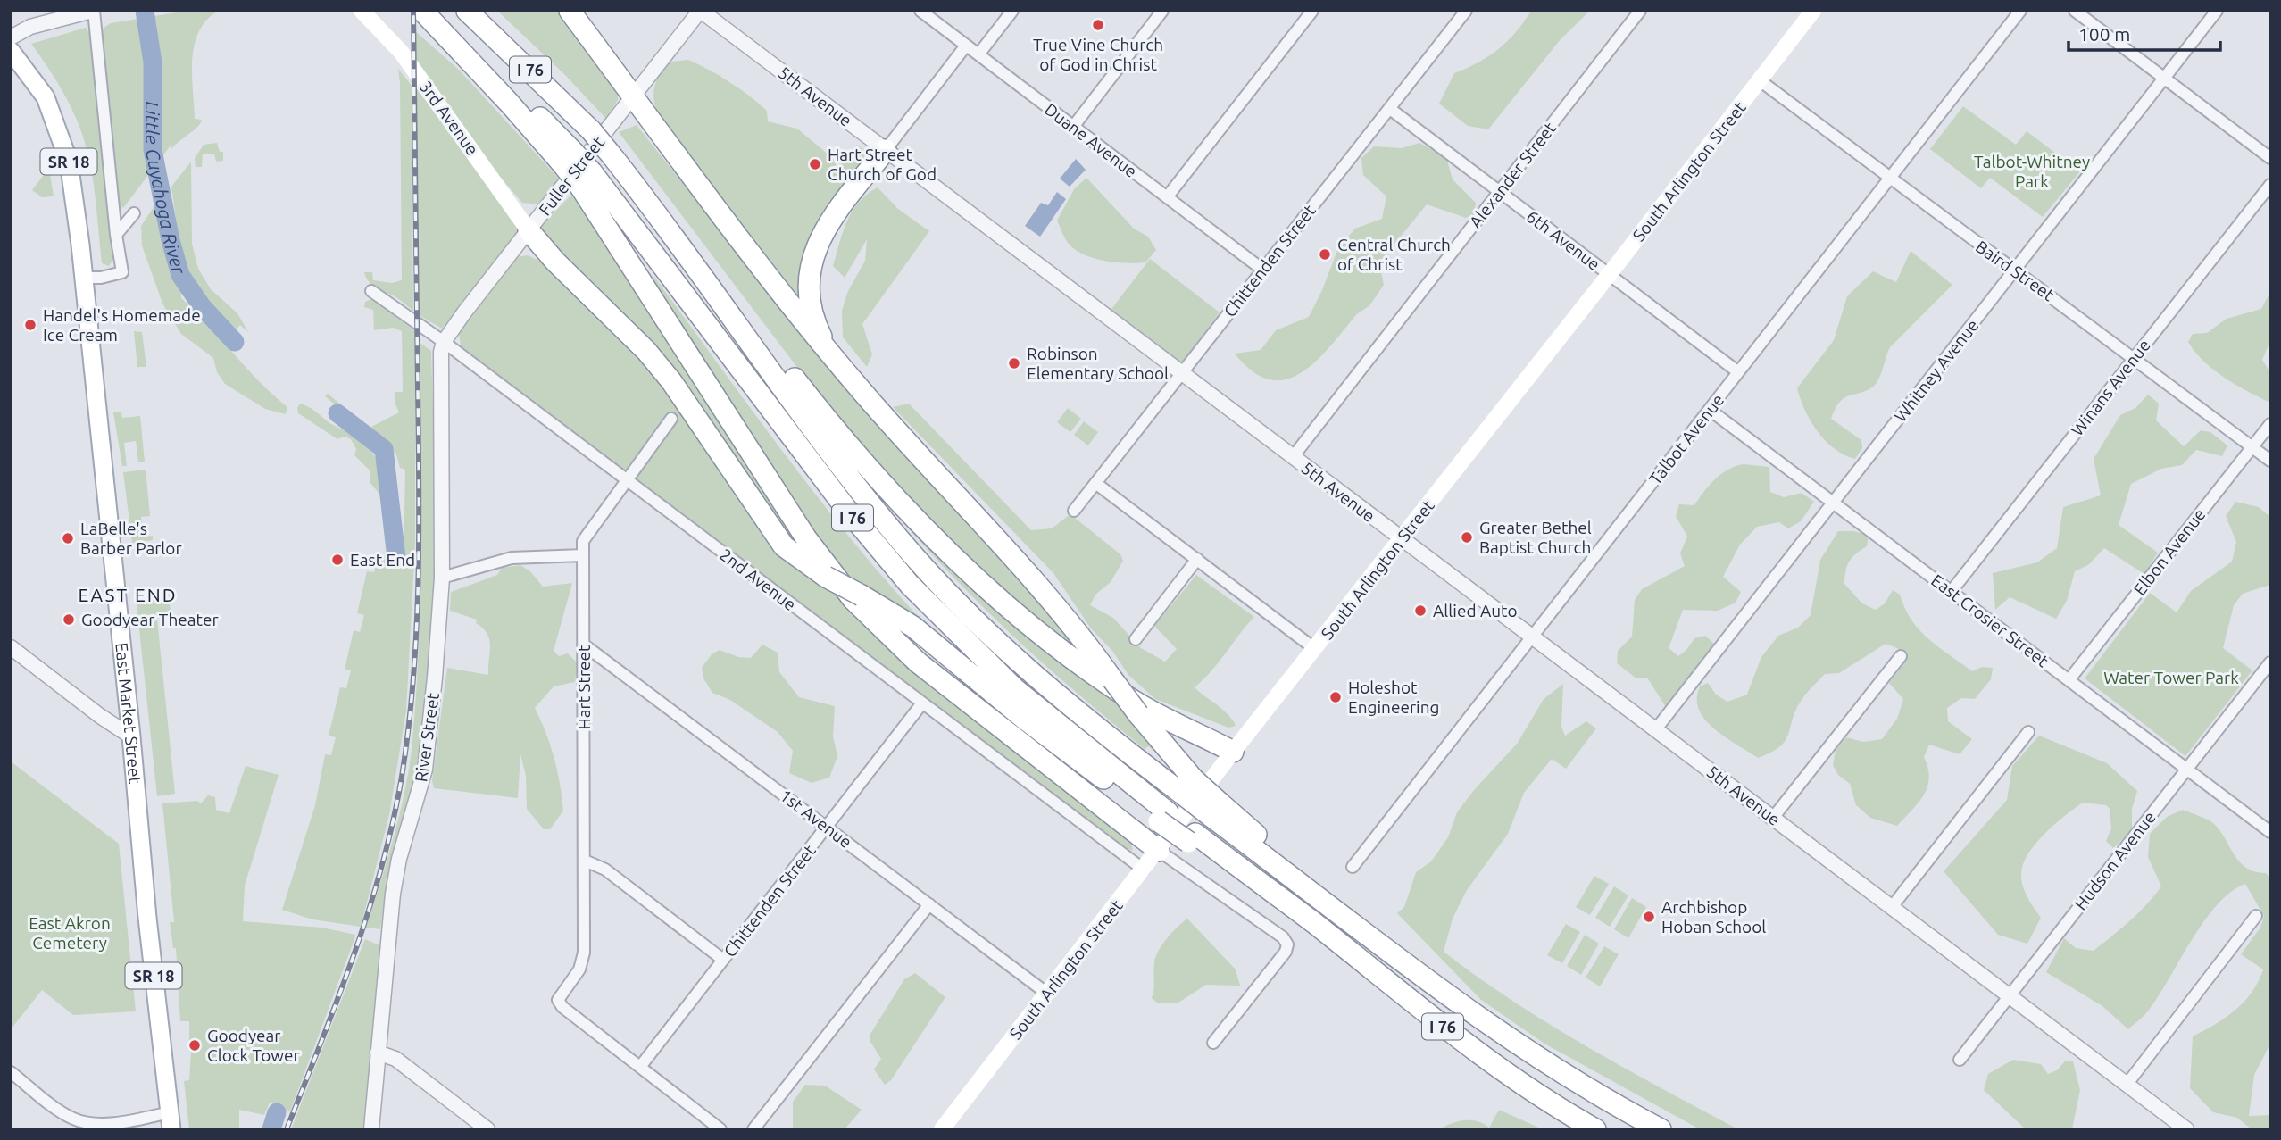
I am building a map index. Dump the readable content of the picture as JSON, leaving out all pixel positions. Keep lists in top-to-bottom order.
{
  "streets": {
    "highway": ["I 76"],
    "main road": [
      "3rd Avenue",
      "SR 18",
      "South Arlington Street",
      "East Market Street"
    ],
    "street": [
      "5th Avenue",
      "Duane Avenue",
      "Alexander Street",
      "Fuller Street",
      "6th Avenue",
      "Chittenden Street",
      "Baird Street",
      "Whitney Avenue",
      "Winans Avenue",
      "Talbot Avenue",
      "Elbon Avenue",
      "2nd Avenue",
      "East Crosier Street",
      "Hart Street",
      "River Street",
      "1st Avenue",
      "Hudson Avenue"
    ]
  },
  "crossings": [
    ["5th Avenue", "South Arlington Street"],
    ["5th Avenue", "Alexander Street"],
    ["5th Avenue", "Fuller Street"],
    ["5th Avenue", "Chittenden Street"],
    ["5th Avenue", "Whitney Avenue"],
    ["5th Avenue", "Talbot Avenue"],
    ["5th Avenue", "Hudson Avenue"],
    ["3rd Avenue", "Fuller Street"],
    ["Duane Avenue", "Chittenden Street"],
    ["South Arlington Street", "6th Avenue"],
    ["South Arlington Street", "Baird Street"],
    ["South Arlington Street", "2nd Avenue"],
    ["South Arlington Street", "1st Avenue"],
    ["Alexander Street", "6th Avenue"],
    ["Fuller Street", "2nd Avenue"],
    ["Fuller Street", "River Street"],
    ["6th Avenue", "Chittenden Street"],
    ["6th Avenue", "Talbot Avenue"],
    ["Chittenden Street", "2nd Avenue"],
    ["Chittenden Street", "Hart Street"],
    ["Chittenden Street", "1st Avenue"],
    ["Baird Street", "Whitney Avenue"],
    ["Baird Street", "Winans Avenue"],
    ["Baird Street", "Talbot Avenue"],
    ["Baird Street", "Elbon Avenue"],
    ["Whitney Avenue", "East Crosier Street"],
    ["Winans Avenue", "East Crosier Street"],
    ["Talbot Avenue", "East Crosier Street"],
    ["Elbon Avenue", "East Crosier Street"],
    ["2nd Avenue", "Hart Street"],
    ["2nd Avenue", "River Street"],
    ["East Crosier Street", "Hudson Avenue"],
    ["Hart Street", "1st Avenue"]
  ],
  "districts": ["EAST END"],
  "water": ["Little Cuyahoga River"],
  "parks": ["Talbot-Whitney Park", "Water Tower Park", "East Akron Cemetery"],
  "places": [
    "True Vine Church of God in Christ",
    "Hart Street Church of God",
    "Central Church of Christ",
    "Handel's Homemade Ice Cream",
    "Robinson Elementary School",
    "Greater Bethel Baptist Church",
    "LaBelle's Barber Parlor",
    "East End",
    "Allied Auto",
    "Goodyear Theater",
    "Holeshot Engineering",
    "Archbishop Hoban School",
    "Goodyear Clock Tower"
  ],
  "scale_bar": "100 m"
}
